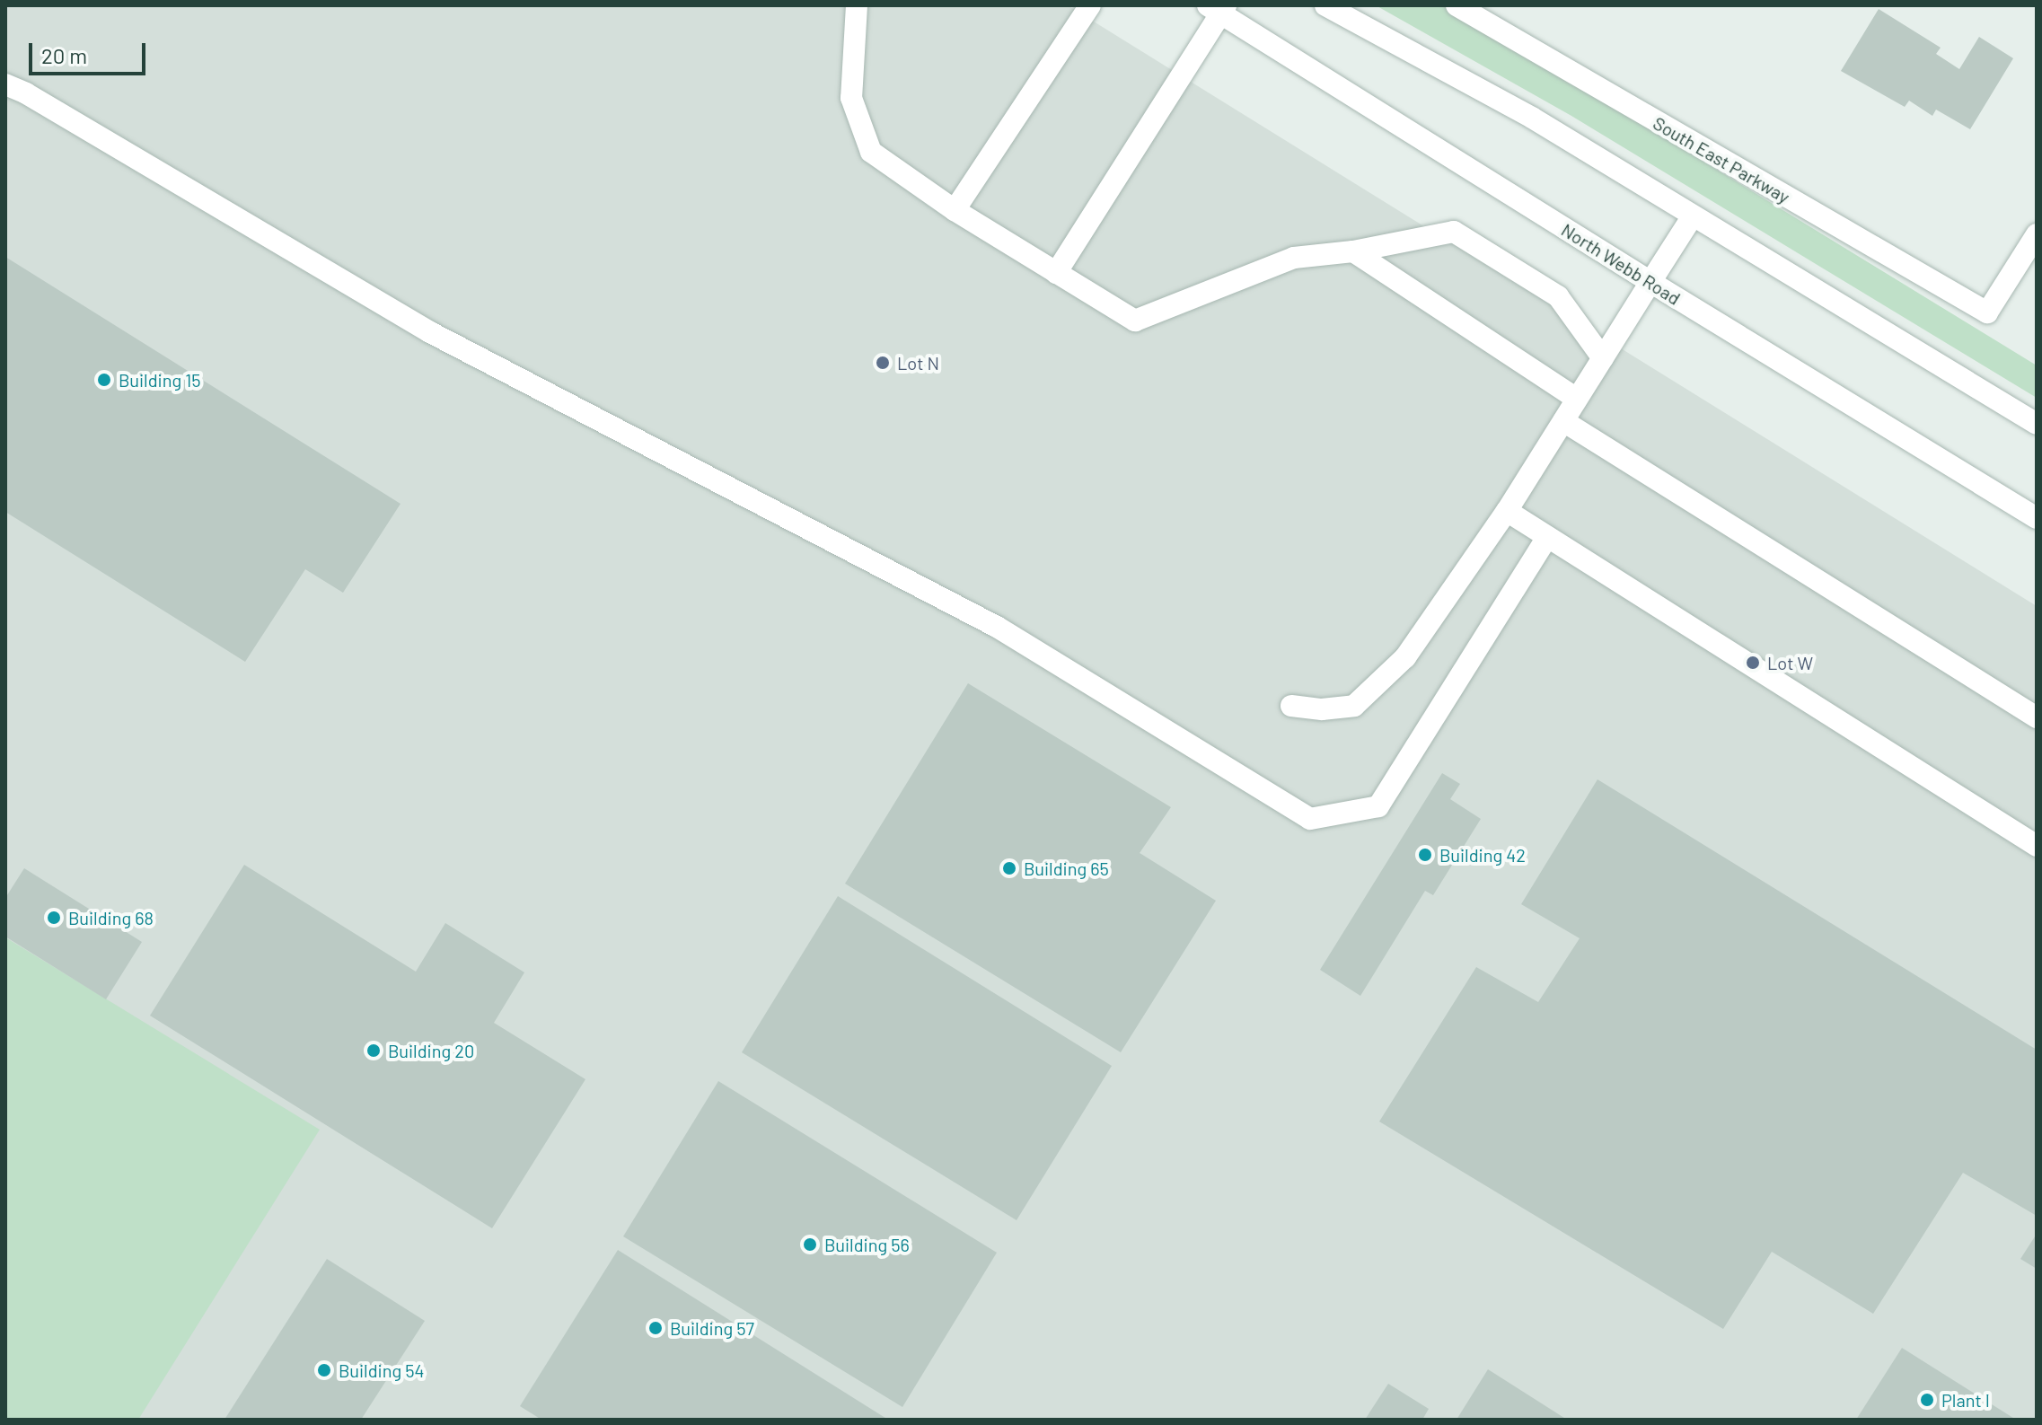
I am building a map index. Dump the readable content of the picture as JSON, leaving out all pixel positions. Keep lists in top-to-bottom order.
{
  "streets": {
    "main road": ["South East Parkway", "North Webb Road"]
  },
  "places": [
    "Lot N",
    "Building 15",
    "Lot W",
    "Building 42",
    "Building 65",
    "Building 68",
    "Building 20",
    "Building 56",
    "Building 57",
    "Building 54",
    "Plant I"
  ],
  "scale_bar": "20 m"
}
